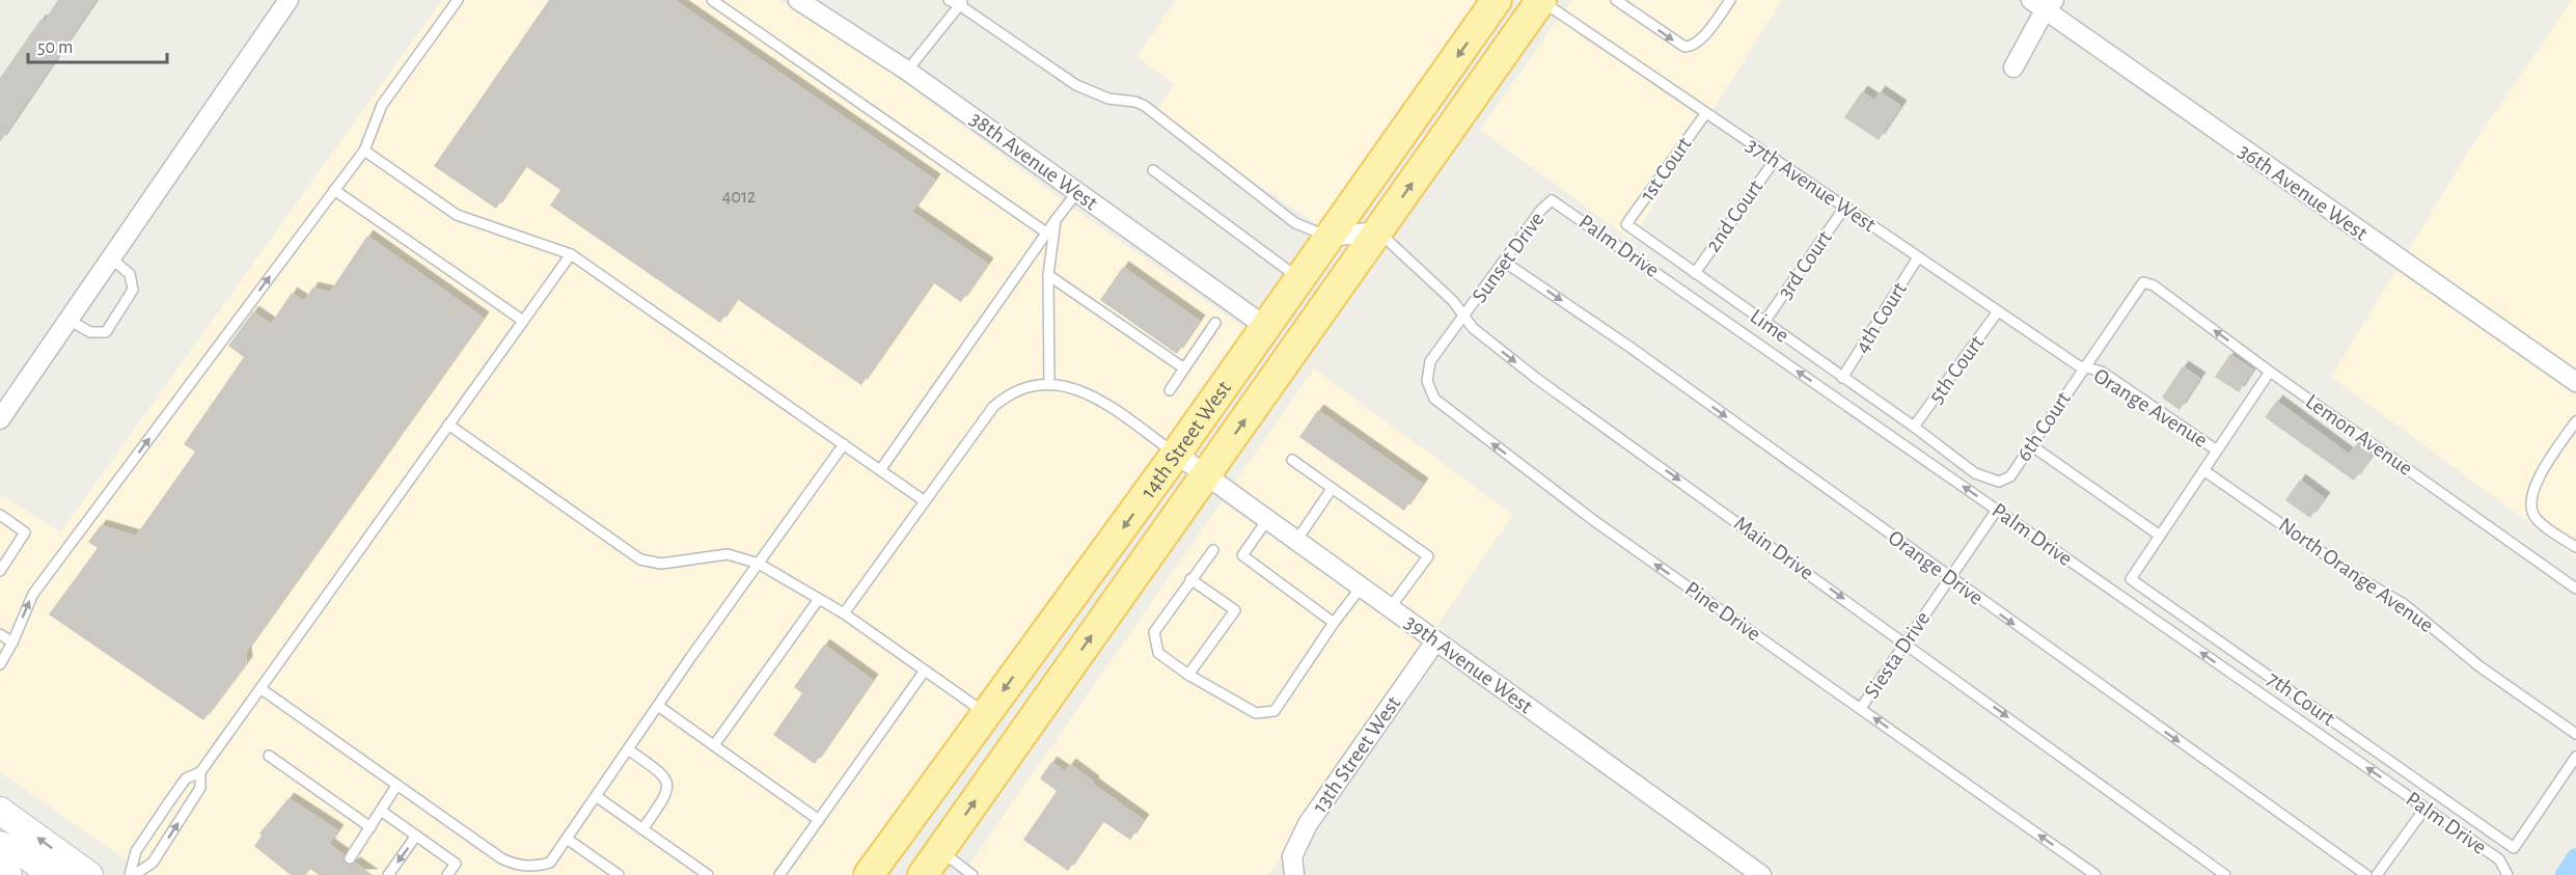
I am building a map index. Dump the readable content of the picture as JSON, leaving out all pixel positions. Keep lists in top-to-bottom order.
{
  "streets": {
    "main road": ["14th Street West"],
    "street": [
      "38th Avenue West",
      "36th Avenue West",
      "39th Avenue West",
      "13th Street West"
    ],
    "lane": [
      "1st Court",
      "37th Avenue West",
      "2nd Court",
      "Palm Drive",
      "Sunset Drive",
      "3rd Court",
      "4th Court",
      "Lime",
      "5th Court",
      "Orange Avenue",
      "6th Court",
      "Lemon Avenue",
      "Main Drive",
      "Orange Drive",
      "North Orange Avenue",
      "Pine Drive",
      "Siesta Drive",
      "7th Court"
    ]
  },
  "crossings": [
    ["38th Avenue West", "14th Street West"],
    ["1st Court", "37th Avenue West"],
    ["1st Court", "Lime"],
    ["37th Avenue West", "2nd Court"],
    ["37th Avenue West", "3rd Court"],
    ["37th Avenue West", "4th Court"],
    ["37th Avenue West", "5th Court"],
    ["37th Avenue West", "Orange Avenue"],
    ["37th Avenue West", "6th Court"],
    ["37th Avenue West", "14th Street West"],
    ["2nd Court", "Lime"],
    ["Palm Drive", "Sunset Drive"],
    ["Palm Drive", "Siesta Drive"],
    ["Sunset Drive", "Main Drive"],
    ["Sunset Drive", "Orange Drive"],
    ["Sunset Drive", "Pine Drive"],
    ["3rd Court", "Lime"],
    ["4th Court", "Lime"],
    ["Lime", "5th Court"],
    ["Lime", "6th Court"],
    ["5th Court", "6th Court"],
    ["Orange Avenue", "6th Court"],
    ["6th Court", "Lemon Avenue"],
    ["14th Street West", "Main Drive"],
    ["14th Street West", "39th Avenue West"],
    ["Main Drive", "Pine Drive"],
    ["Main Drive", "Siesta Drive"],
    ["Orange Drive", "Siesta Drive"],
    ["Pine Drive", "Siesta Drive"],
    ["39th Avenue West", "13th Street West"]
  ],
  "one_way": [
    "Palm Drive",
    "Main Drive",
    "Orange Drive",
    "Pine Drive"
  ],
  "house_numbers": ["4012"],
  "scale_bar": "50 m"
}
